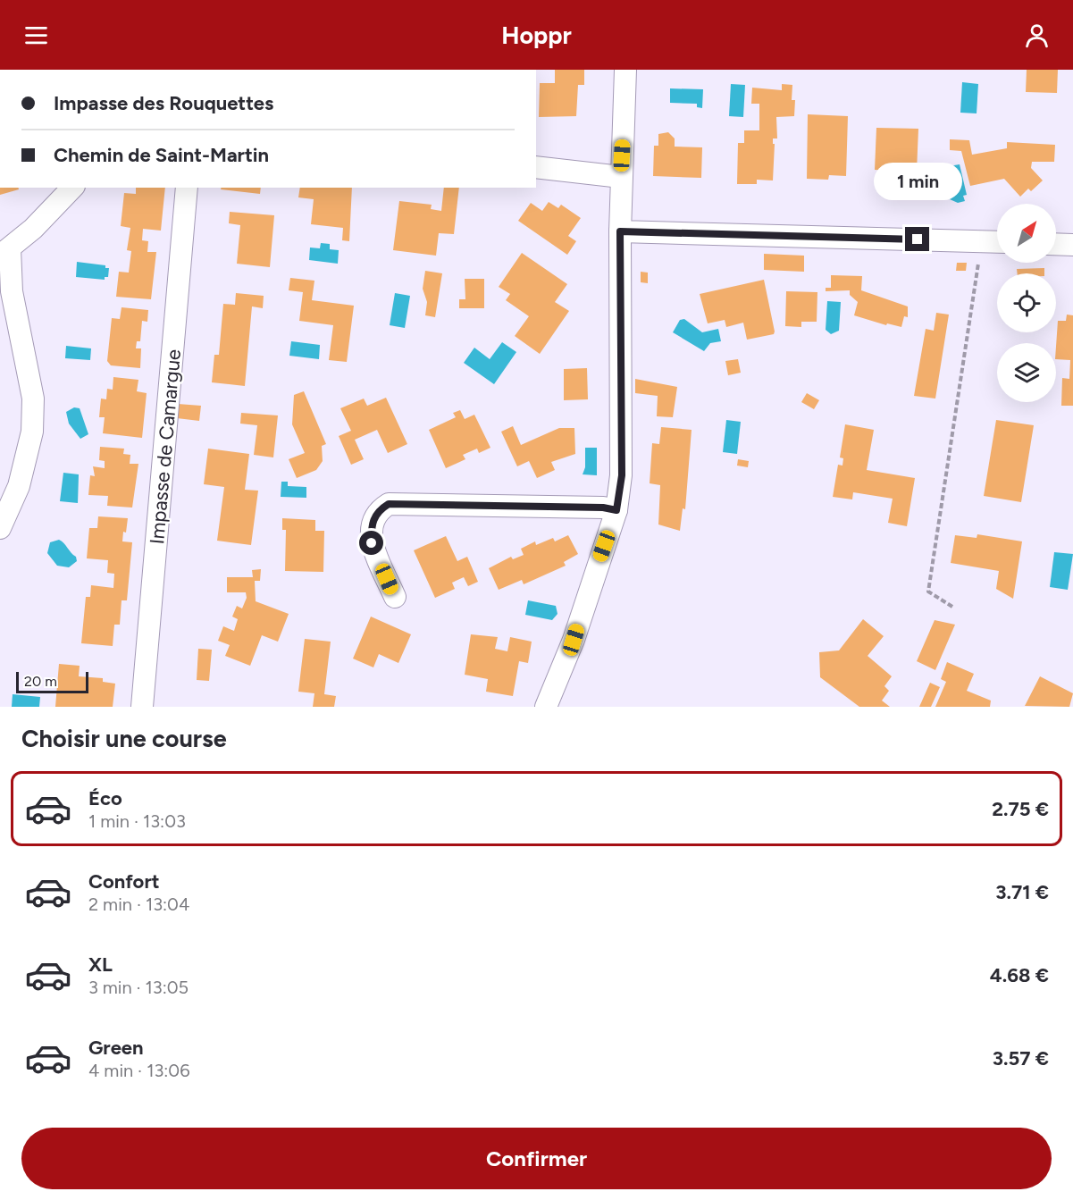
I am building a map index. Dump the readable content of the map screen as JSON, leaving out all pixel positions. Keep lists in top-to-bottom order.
{
  "streets": {
    "street": ["Impasse de Camargue"]
  },
  "scale_bar": "20 m",
  "north": "top right",
  "page": {
    "header": "Hoppr",
    "banner": ["Impasse des Rouquettes", "Chemin de Saint-Martin"],
    "bubble": "1 min",
    "scale": "20 m",
    "heading": "Choisir une course",
    "list": [
      {
        "name": "Éco",
        "note": "1 min · 13:03",
        "value": "2.75 €"
      },
      {
        "name": "Confort",
        "note": "2 min · 13:04",
        "value": "3.71 €"
      },
      {
        "name": "XL",
        "note": "3 min · 13:05",
        "value": "4.68 €"
      },
      {
        "name": "Green",
        "note": "4 min · 13:06",
        "value": "3.57 €"
      }
    ],
    "buttons": "Confirmer"
  }
}
